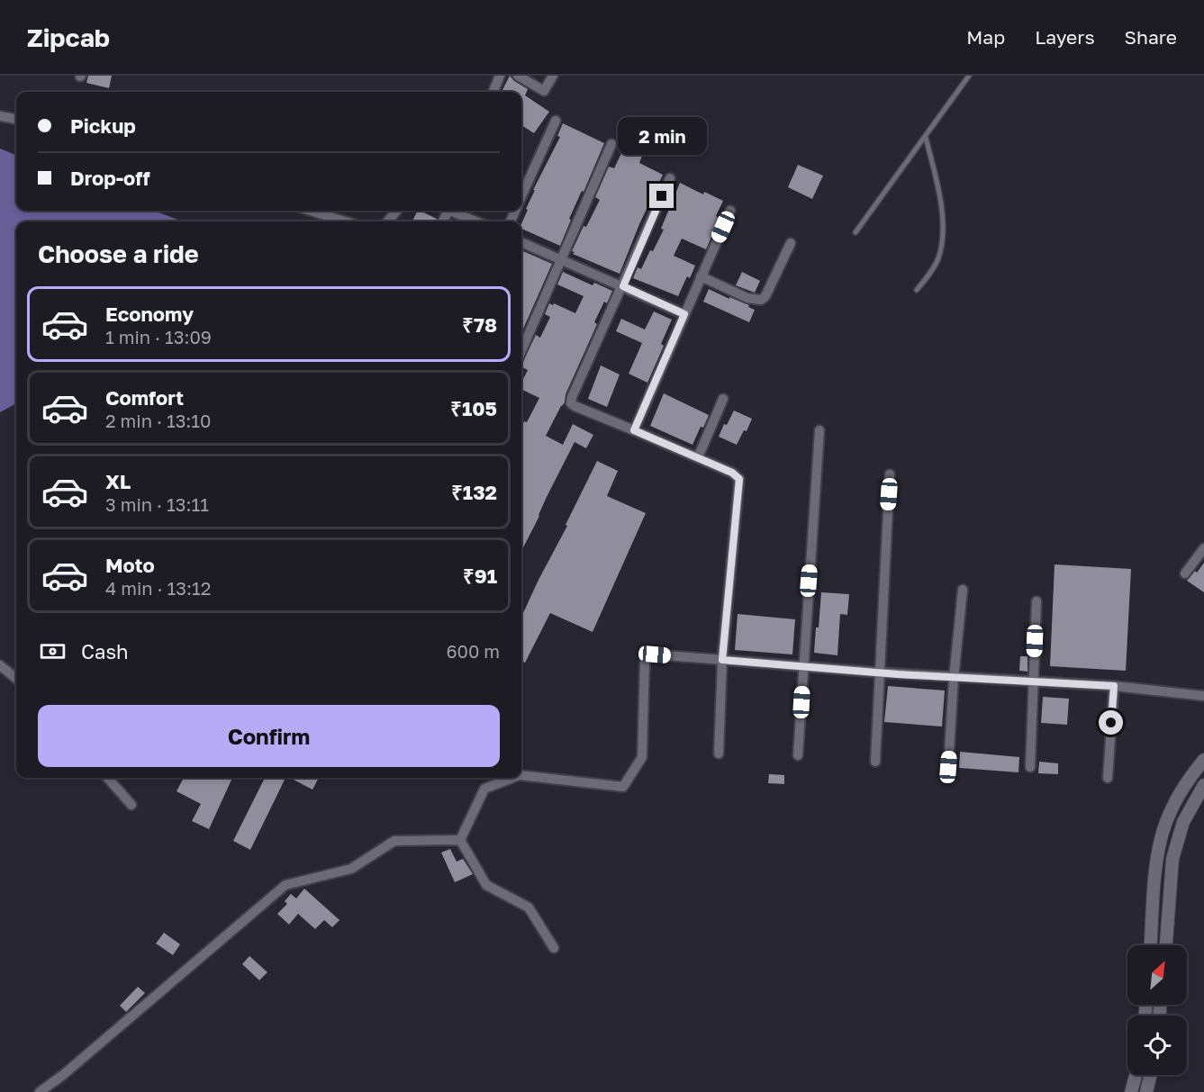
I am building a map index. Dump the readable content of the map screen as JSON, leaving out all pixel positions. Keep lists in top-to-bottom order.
{
  "north": "top right",
  "page": {
    "header": "Zipcab",
    "nav": ["Map", "Layers", "Share"],
    "banner": ["Pickup", "Drop-off"],
    "bubble": "2 min",
    "heading": "Choose a ride",
    "list": [
      {
        "name": "Economy",
        "note": "1 min · 13:09",
        "value": "₹78"
      },
      {
        "name": "Comfort",
        "note": "2 min · 13:10",
        "value": "₹105"
      },
      {
        "name": "XL",
        "note": "3 min · 13:11",
        "value": "₹132"
      },
      {
        "name": "Moto",
        "note": "4 min · 13:12",
        "value": "₹91"
      }
    ],
    "pay": ["Cash", "600 m"],
    "buttons": "Confirm"
  }
}
